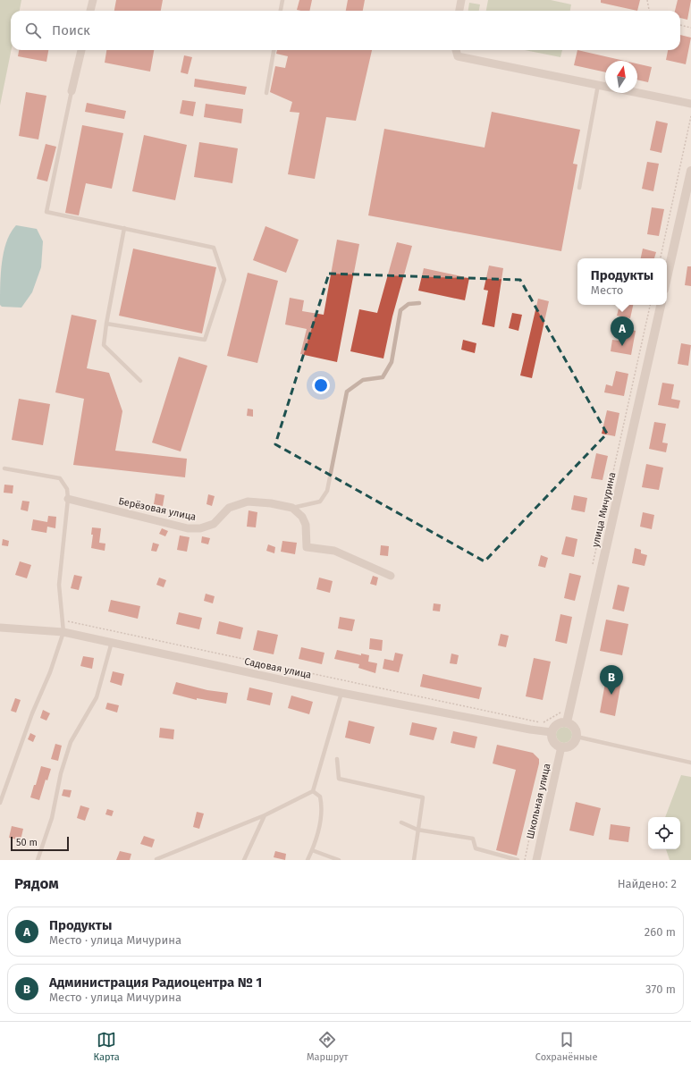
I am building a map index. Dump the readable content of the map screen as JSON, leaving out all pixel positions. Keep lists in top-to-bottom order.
{
  "streets": {
    "street": [
      "Берёзовая улица",
      "улица Мичурина",
      "Садовая улица",
      "Школьная улица"
    ]
  },
  "crossings": [
    ["улица Мичурина", "Садовая улица"],
    ["улица Мичурина", "Школьная улица"],
    ["Садовая улица", "Школьная улица"]
  ],
  "scale_bar": "50 m",
  "north": "top",
  "page": {
    "search": "Поиск",
    "popup": ["Продукты", "Место"],
    "pins": ["A", "B"],
    "scale": "50 m",
    "heading": ["Рядом", "Найдено: 2"],
    "list": [
      {
        "mark": "A",
        "name": "Продукты",
        "note": "Место · улица Мичурина",
        "value": "260 m"
      },
      {
        "mark": "B",
        "name": "Администрация Радиоцентра № 1",
        "note": "Место · улица Мичурина",
        "value": "370 m"
      }
    ],
    "nav": ["Карта", "Маршрут", "Сохранённые"]
  }
}
